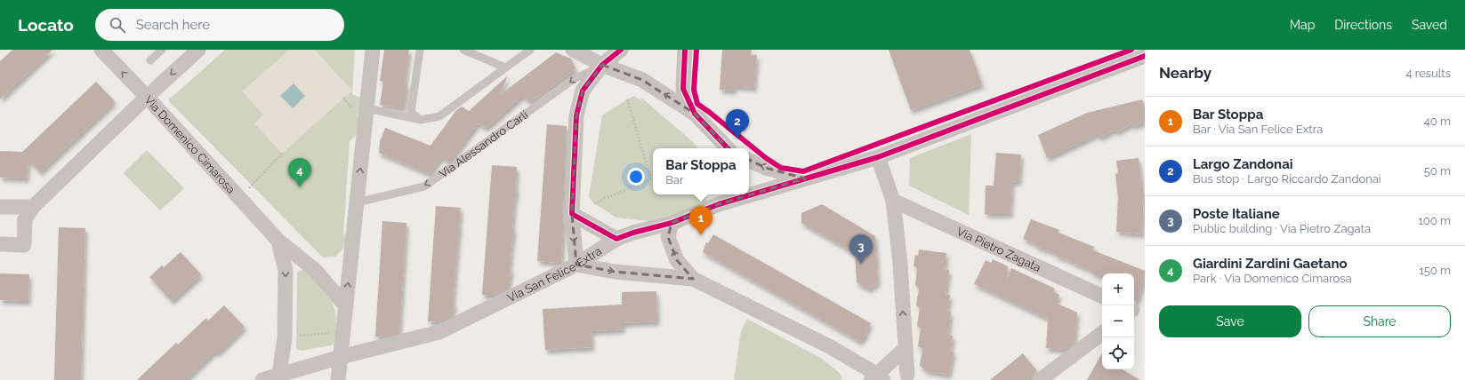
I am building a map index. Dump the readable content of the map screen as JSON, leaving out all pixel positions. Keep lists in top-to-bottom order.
{
  "streets": {
    "street": ["Via Domenico Cimarosa", "Via Pietro Zagata", "Via San Felice Extra"],
    "lane": ["Via Alessandro Carli"]
  },
  "crossings": [
    ["Via Domenico Cimarosa", "Via San Felice Extra"]
  ],
  "page": {
    "header": "Locato",
    "search": "Search here",
    "nav": ["Map", "Directions", "Saved"],
    "heading": ["Nearby", "4 results"],
    "list": [
      {
        "mark": "1",
        "name": "Bar Stoppa",
        "note": "Bar · Via San Felice Extra",
        "value": "40 m"
      },
      {
        "mark": "2",
        "name": "Largo Zandonai",
        "note": "Bus stop · Largo Riccardo Zandonai",
        "value": "50 m"
      },
      {
        "mark": "3",
        "name": "Poste Italiane",
        "note": "Public building · Via Pietro Zagata",
        "value": "100 m"
      },
      {
        "mark": "4",
        "name": "Giardini Zardini Gaetano",
        "note": "Park · Via Domenico Cimarosa",
        "value": "150 m"
      }
    ],
    "pins": [
      "2",
      "4",
      "1",
      "3"
    ],
    "popup": ["Bar Stoppa", "Bar"],
    "map_buttons": ["+", "−"],
    "buttons": ["Save", "Share"]
  }
}
